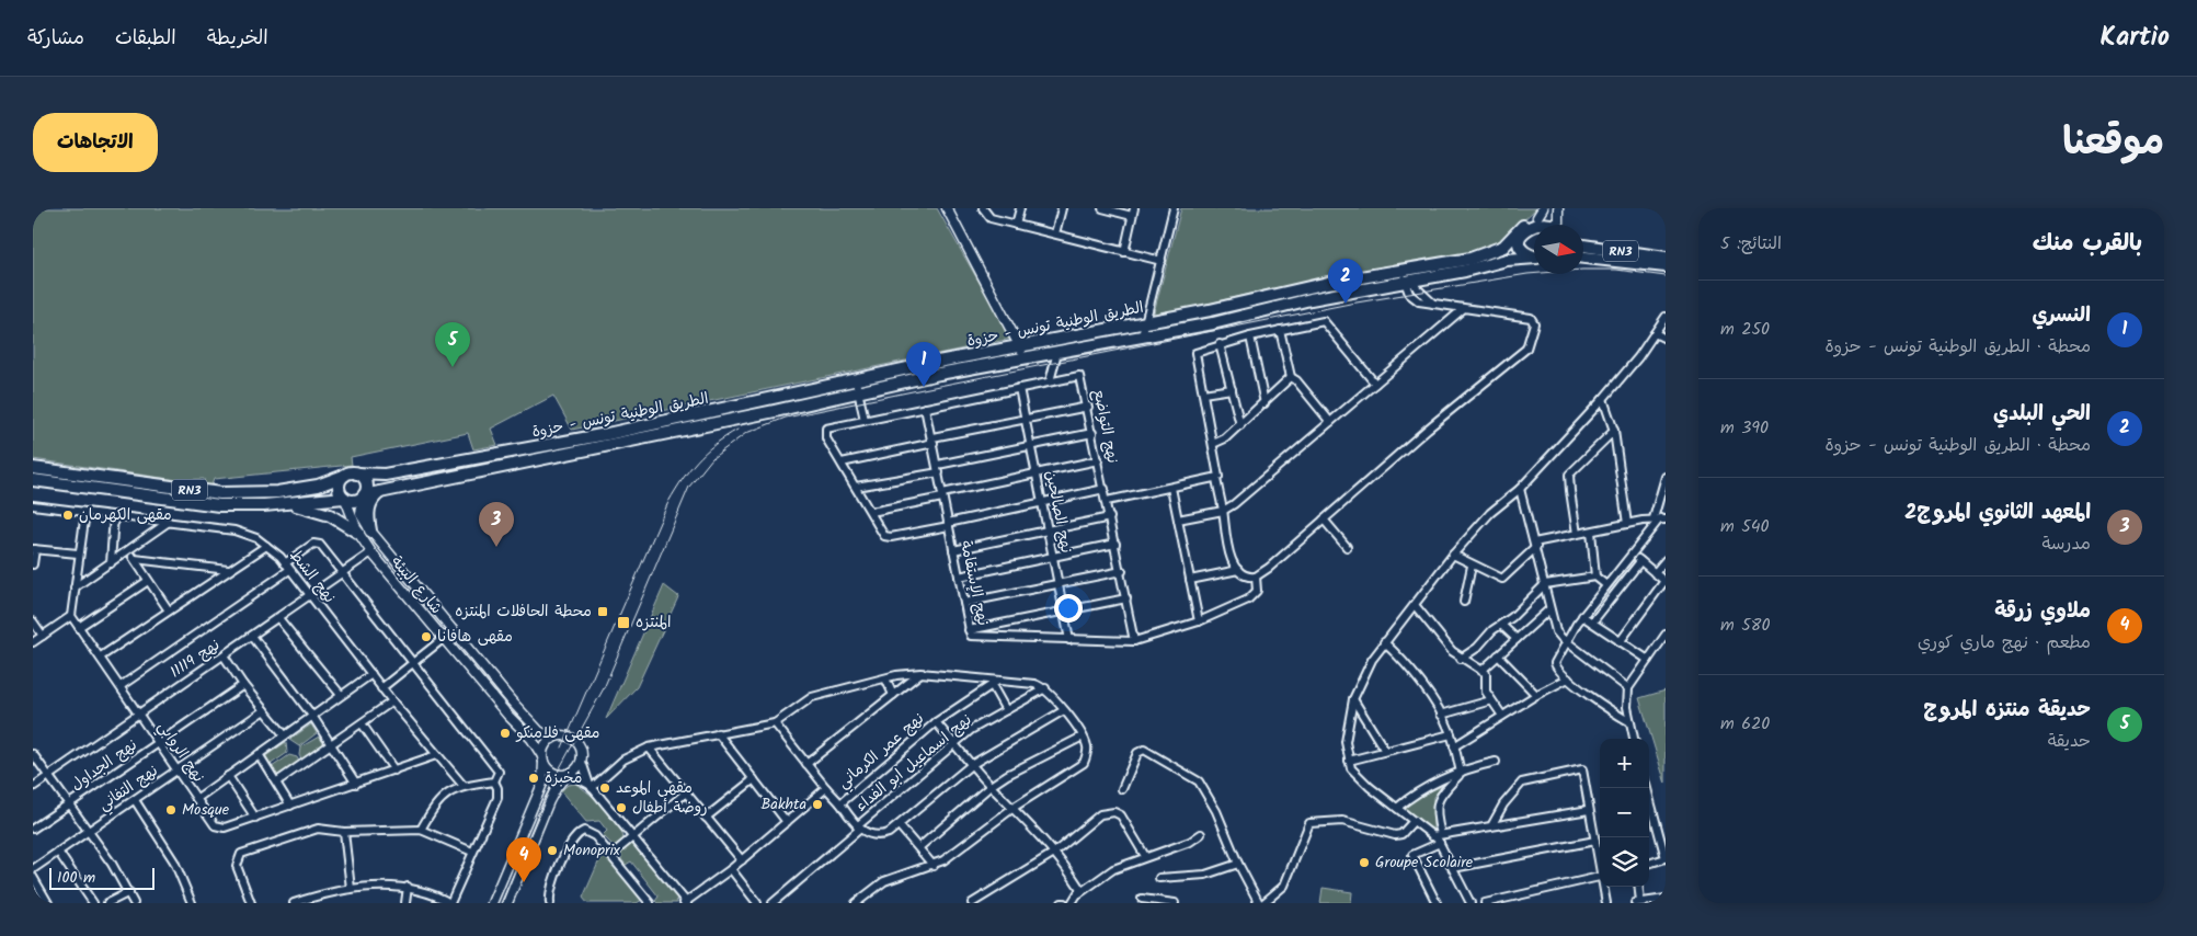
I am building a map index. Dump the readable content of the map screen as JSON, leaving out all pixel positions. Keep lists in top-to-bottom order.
{
  "streets": {
    "highway": ["RN3", "الطريق الوطنية تونس - حزوة"],
    "street": [
      "نهج التواضع",
      "نهج الصالحين",
      "نهج الشط",
      "نهج الإستقامة",
      "شارع البيئة",
      "نهج 11119",
      "نهج عمر الكرماني",
      "نهج الروابي",
      "نهج اسماعيل ابو الفداء",
      "نهج الجداول",
      "نهج التفاني"
    ]
  },
  "crossings": [
    ["RN3", "الطريق الوطنية تونس - حزوة"],
    ["RN3", "شارع البيئة"],
    ["الطريق الوطنية تونس - حزوة", "شارع البيئة"],
    ["نهج التواضع", "نهج الصالحين"],
    ["نهج التواضع", "نهج الإستقامة"],
    ["نهج الصالحين", "نهج الإستقامة"],
    ["نهج الشط", "نهج 11119"],
    ["نهج الشط", "نهج الروابي"],
    ["شارع البيئة", "نهج 11119"],
    ["نهج 11119", "نهج الروابي"],
    ["نهج الروابي", "نهج الجداول"],
    ["نهج الروابي", "نهج التفاني"]
  ],
  "places": {
    "other": [
      "مقهى الكهرمان",
      "مقهى هافانا",
      "مقهى فلامنكو",
      "مخبزة",
      "مقهى الموعد",
      "Bakhta",
      "روضة أطفال",
      "Mosque",
      "Monoprix",
      "Groupe Scolaire"
    ],
    "transit": ["محطة الحافلات المنتزه", "المنتزه"]
  },
  "scale_bar": "100 m",
  "north": "right",
  "page": {
    "header": "Kartio",
    "nav": ["الخريطة", "الطبقات", "مشاركة"],
    "title": "موقعنا",
    "buttons": "الاتجاهات",
    "heading": ["بالقرب منك", "النتائج: 5"],
    "pins": [
      "2",
      "5",
      "1",
      "3",
      "4"
    ],
    "list": [
      {
        "mark": "1",
        "name": "النسري",
        "note": "محطة · الطريق الوطنية تونس - حزوة",
        "value": "250 m"
      },
      {
        "mark": "2",
        "name": "الحي البلدي",
        "note": "محطة · الطريق الوطنية تونس - حزوة",
        "value": "390 m"
      },
      {
        "mark": "3",
        "name": "المعهد الثانوي المروج2",
        "note": "مدرسة",
        "value": "540 m"
      },
      {
        "mark": "4",
        "name": "ملاوي زرقة",
        "note": "مطعم · نهج ماري كوري",
        "value": "580 m"
      },
      {
        "mark": "5",
        "name": "حديقة منتزه المروج",
        "note": "حديقة",
        "value": "620 m"
      }
    ],
    "map_buttons": ["+", "−"],
    "scale": "100 m"
  }
}
